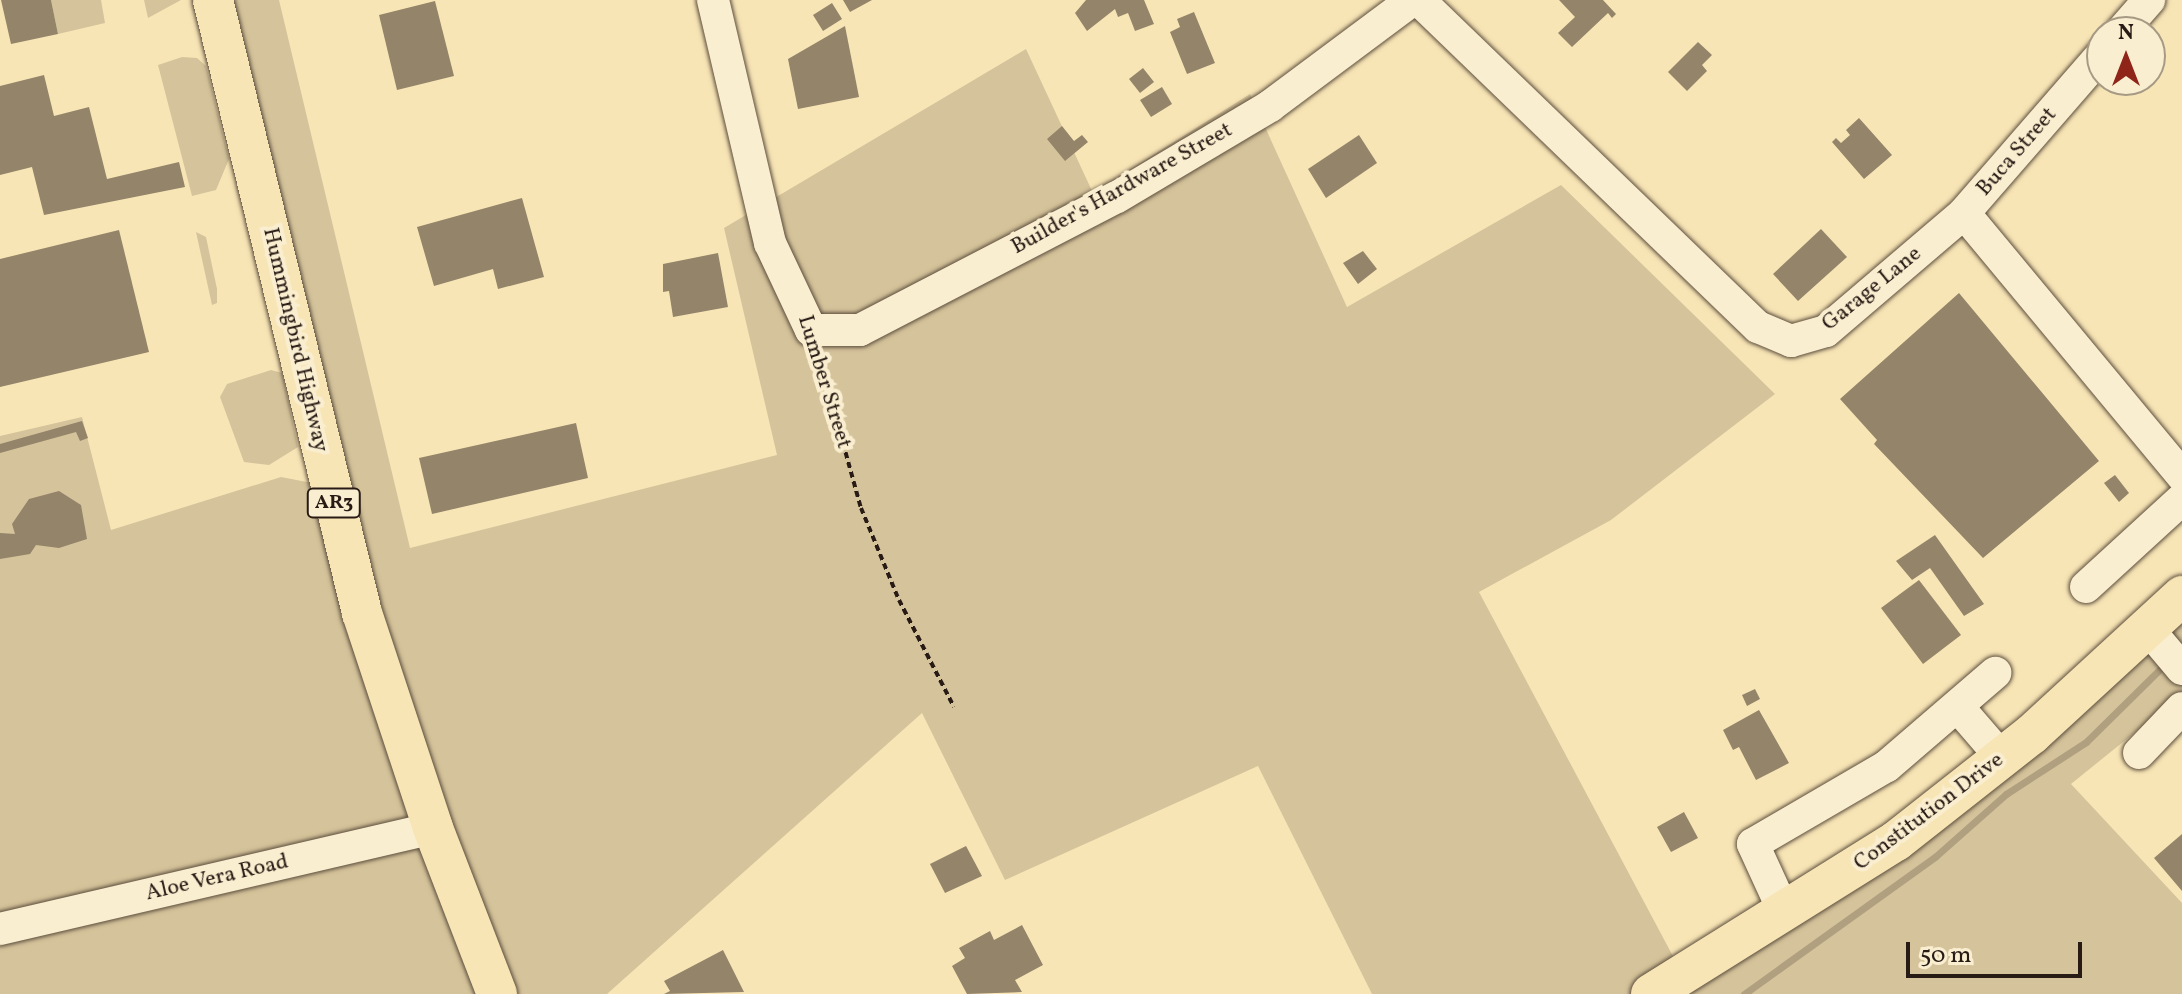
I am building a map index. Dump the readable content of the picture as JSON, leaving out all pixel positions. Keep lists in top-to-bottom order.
{
  "streets": {
    "main road": ["Hummingbird Highway", "AR3", "Constitution Drive"],
    "street": [
      "Buca Street",
      "Builder's Hardware Street",
      "Garage Lane",
      "Lumber Street",
      "Aloe Vera Road"
    ]
  },
  "crossings": [
    ["Buca Street", "Garage Lane"],
    ["Builder's Hardware Street", "Lumber Street"],
    ["Hummingbird Highway", "Aloe Vera Road"]
  ],
  "scale_bar": "50 m",
  "north": "top"
}
